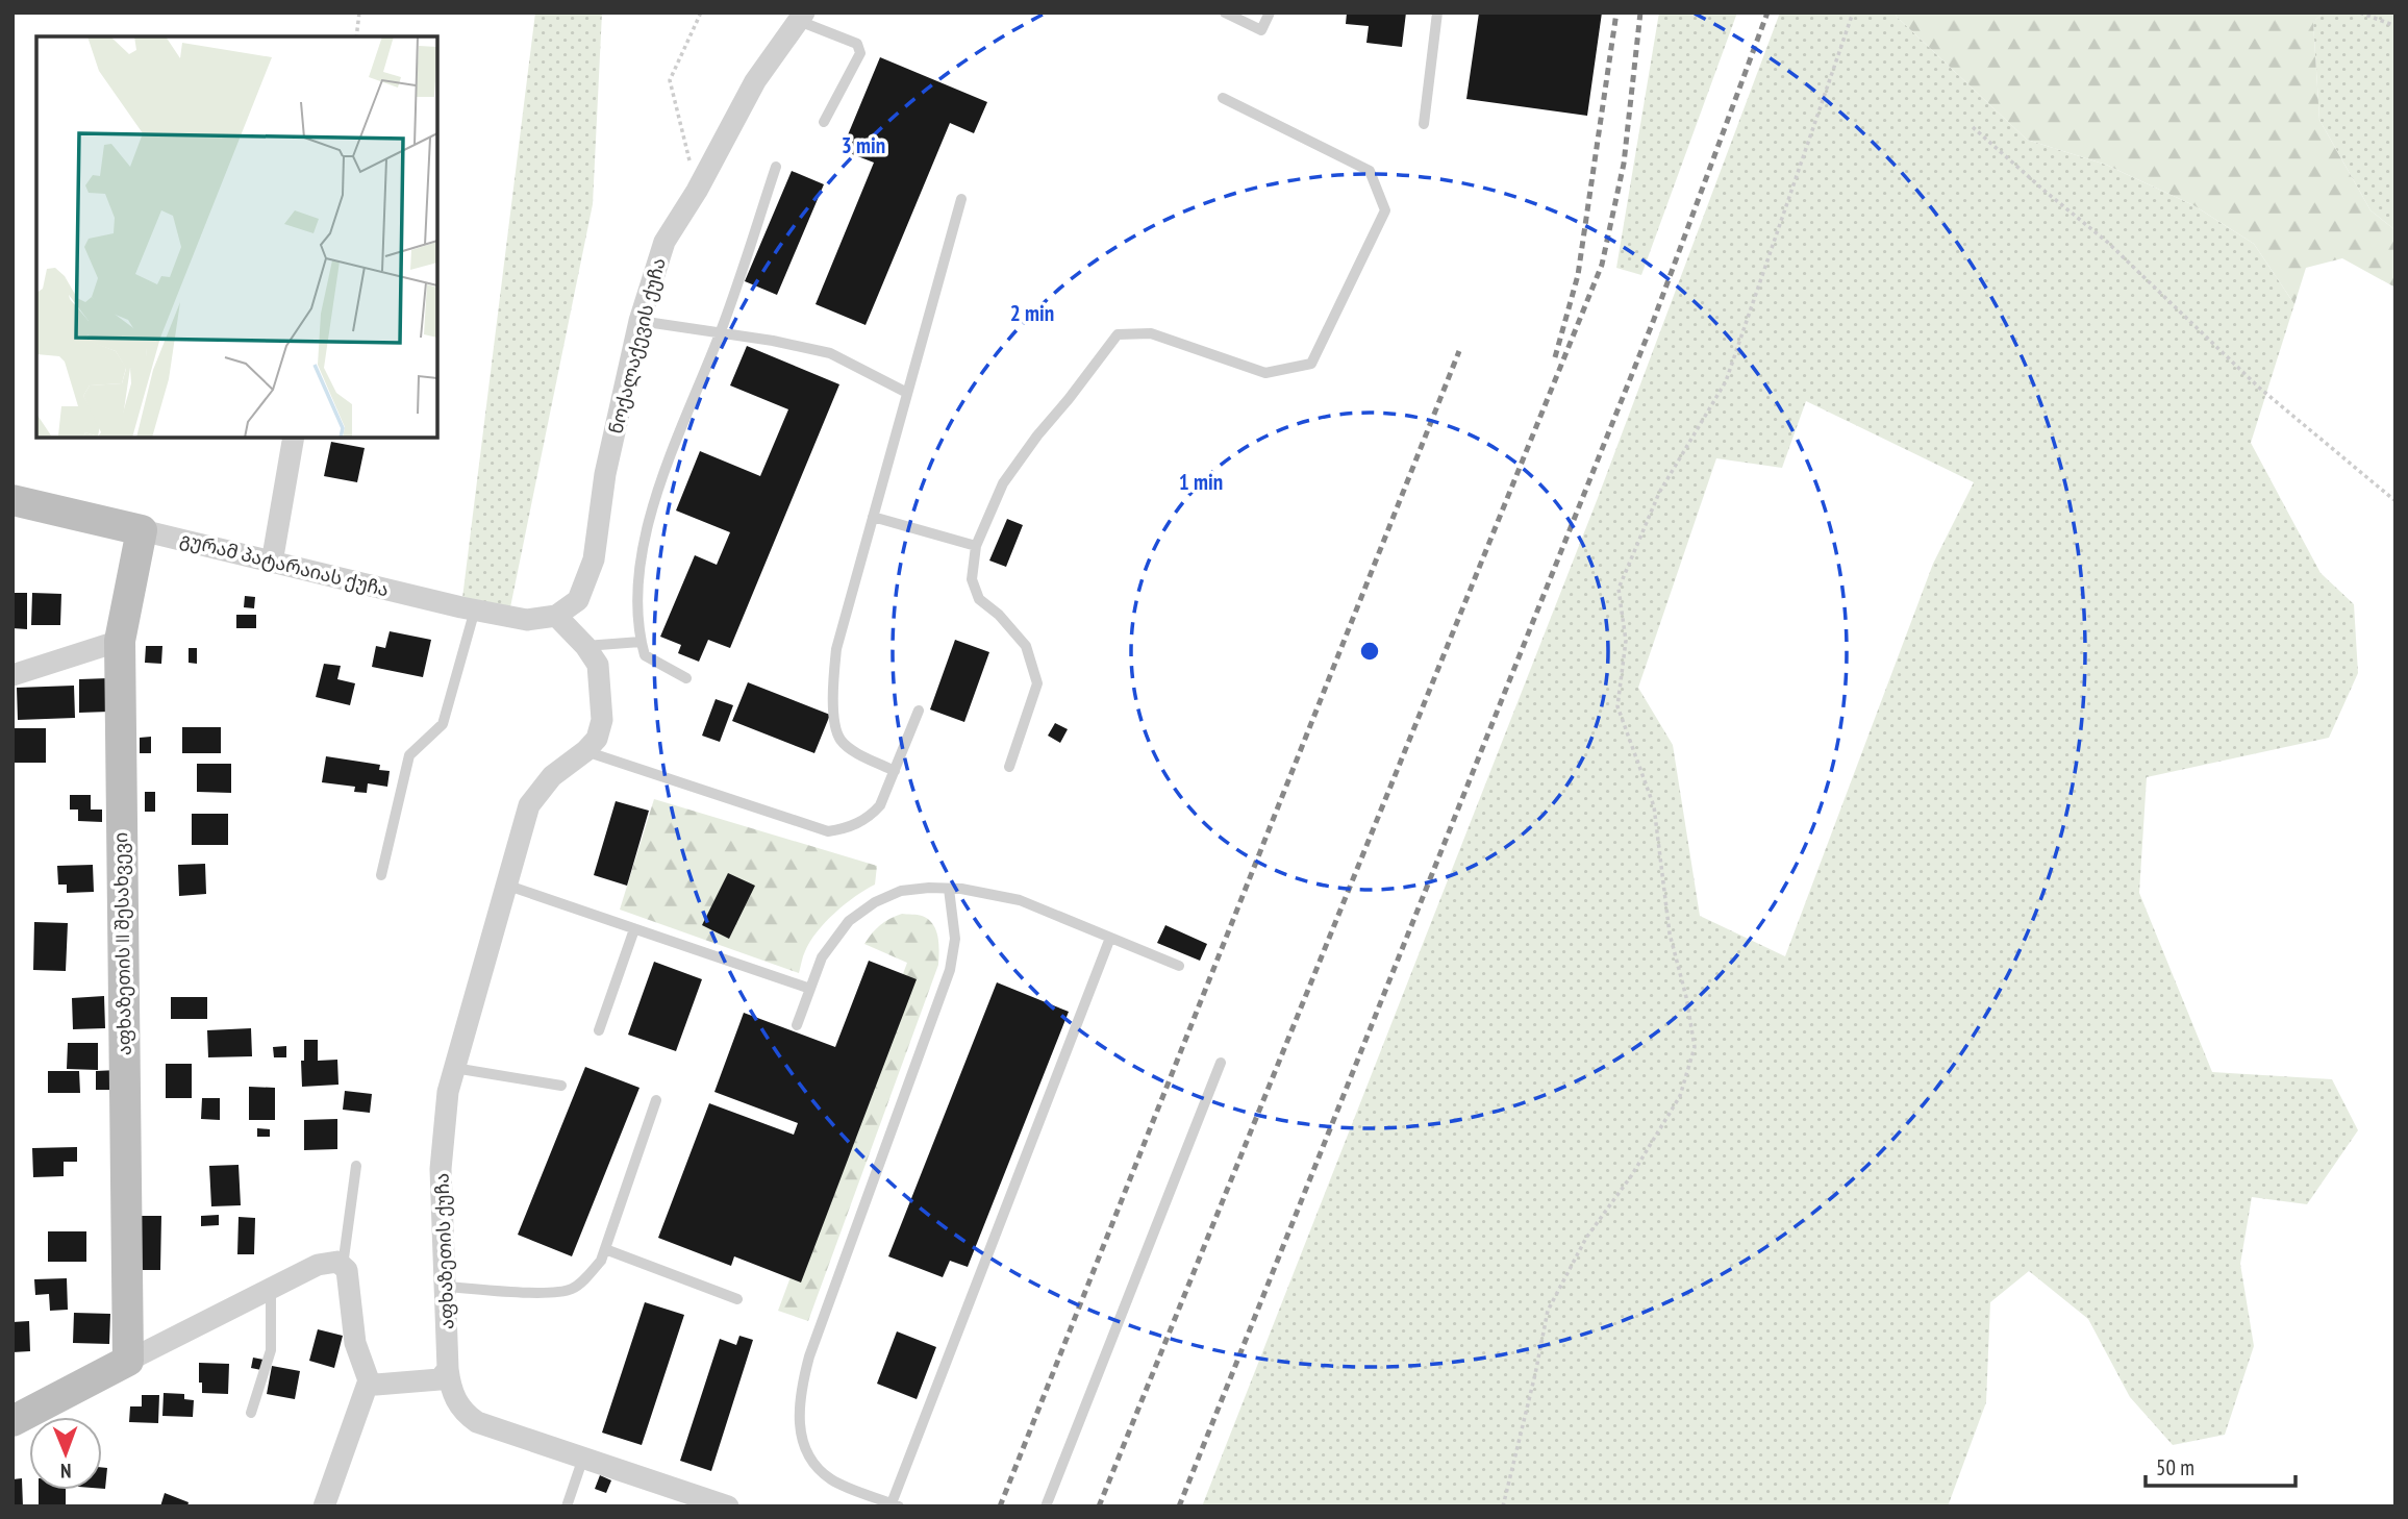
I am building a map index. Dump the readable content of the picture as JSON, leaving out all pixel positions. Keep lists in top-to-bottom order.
{
  "streets": {
    "street": [
      "ნოქალაქევის ქუჩა",
      "გურამ პატარაიას ქუჩა",
      "აფხაზეთის II შესახვევი",
      "აფხაზეთის ქუჩა"
    ]
  },
  "crossings": [
    ["ნოქალაქევის ქუჩა", "გურამ პატარაიას ქუჩა"],
    ["ნოქალაქევის ქუჩა", "აფხაზეთის ქუჩა"],
    ["გურამ პატარაიას ქუჩა", "აფხაზეთის II შესახვევი"],
    ["გურამ პატარაიას ქუჩა", "აფხაზეთის ქუჩა"]
  ],
  "scale_bar": "50 m",
  "north": "bottom",
  "rings": ["3 min", "2 min", "1 min"]
}
